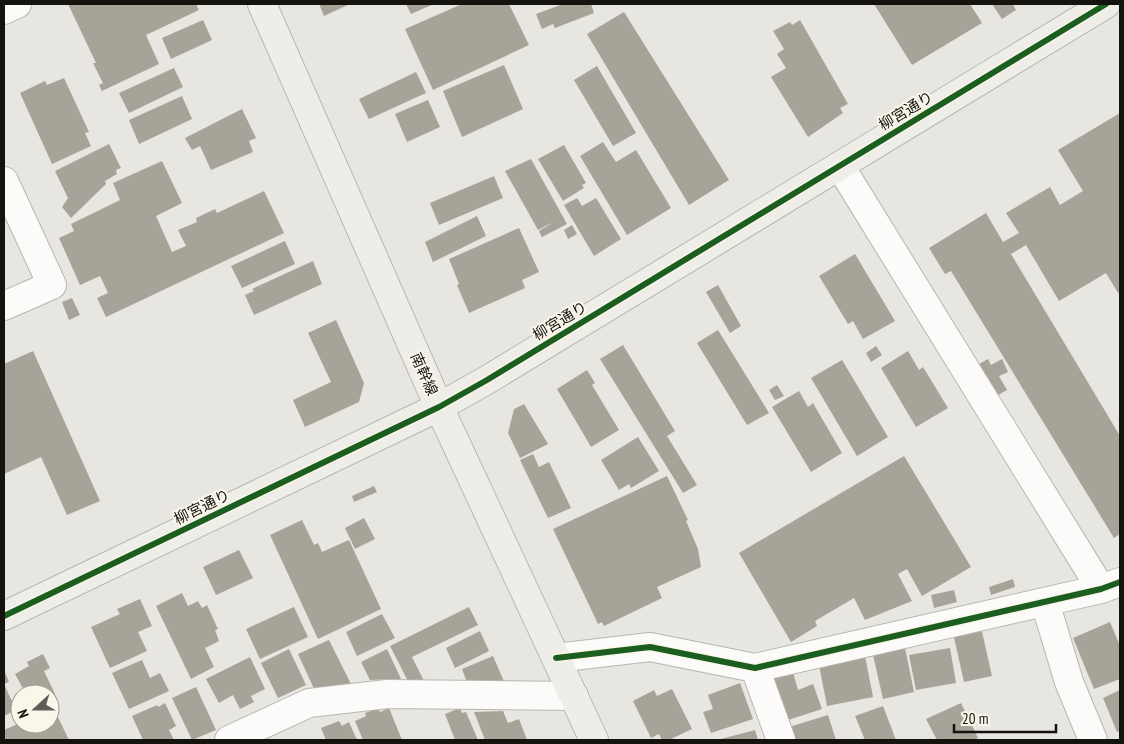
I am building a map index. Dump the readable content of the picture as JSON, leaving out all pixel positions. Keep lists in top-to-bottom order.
{
  "streets": {
    "street": ["柳宮通り", "南幹線"]
  },
  "crossings": [
    ["柳宮通り", "南幹線"]
  ],
  "scale_bar": "20 m",
  "north": "left"
}
